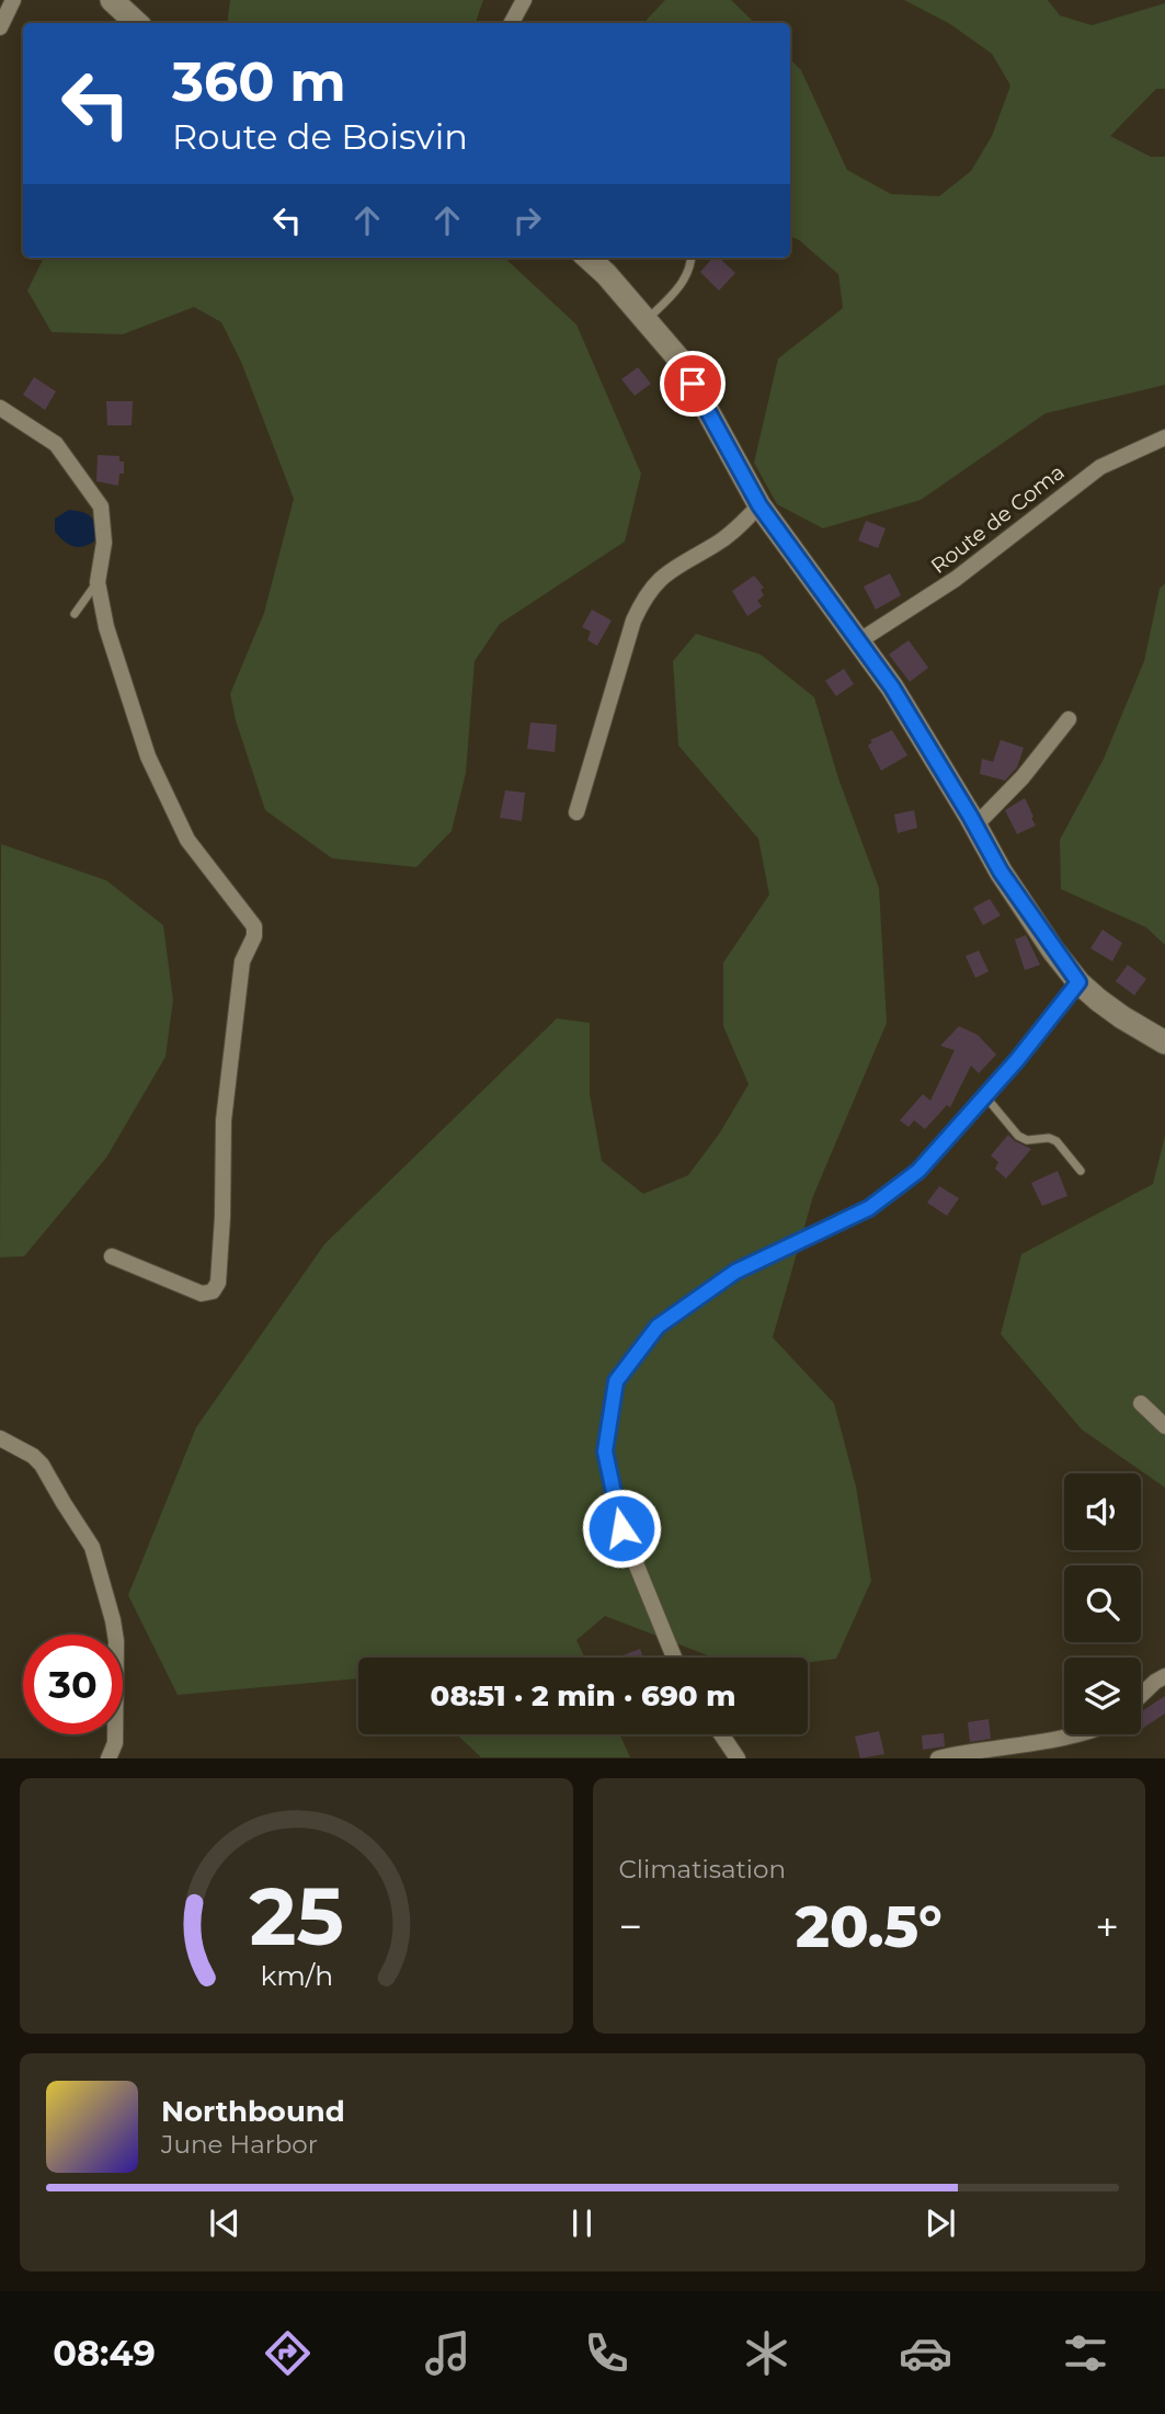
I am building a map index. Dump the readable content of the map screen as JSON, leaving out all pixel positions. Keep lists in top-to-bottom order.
{
  "streets": {
    "street": ["Route de Coma"]
  },
  "page": {
    "turn": ["360 m", "Route de Boisvin"],
    "limit": "30",
    "trip": "08:51 · 2 min · 690 m",
    "tile": "Climatisation",
    "heat": ["−", "20.5°", "+"],
    "song": ["Northbound", "June Harbor"],
    "tabs": "08:49",
    "gauge": ["25", "km/h"]
  }
}
